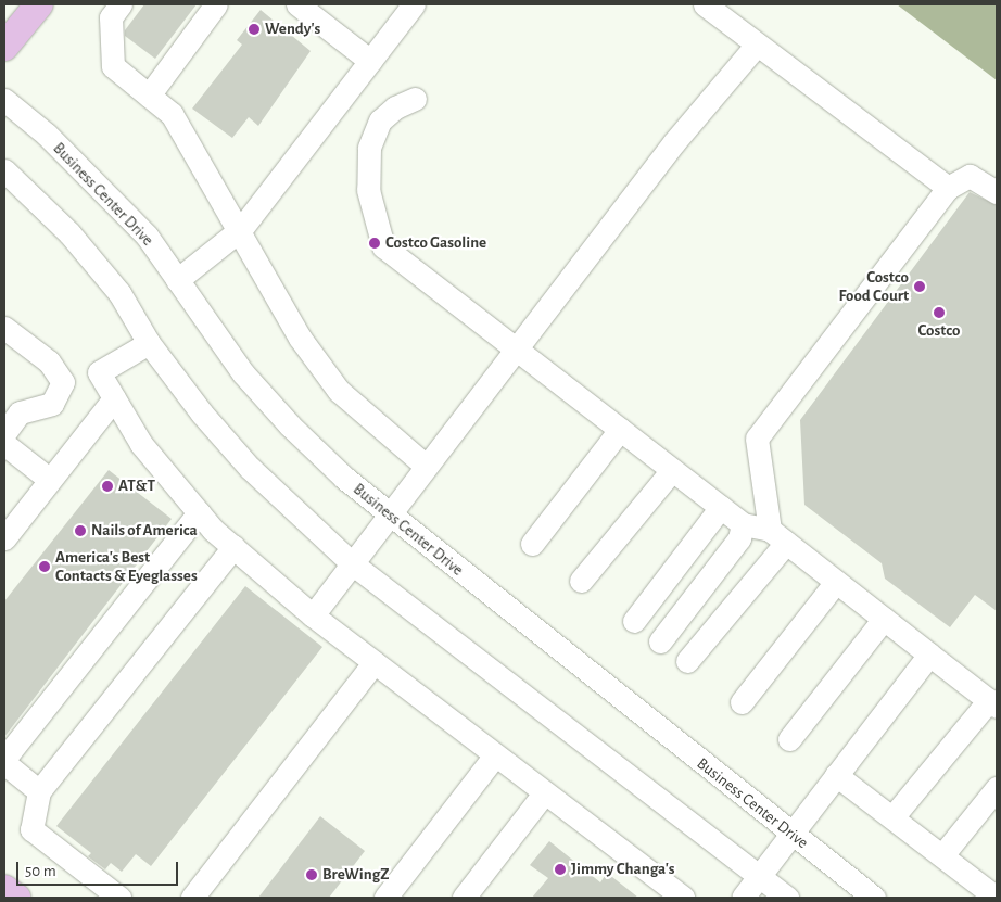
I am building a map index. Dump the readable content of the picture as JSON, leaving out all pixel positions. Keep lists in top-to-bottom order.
{
  "streets": {
    "street": ["Business Center Drive"]
  },
  "places": [
    "Wendy's",
    "Costco Gasoline",
    "Costco Food Court",
    "Costco",
    "AT&T",
    "Nails of America",
    "America's Best Contacts & Eyeglasses",
    "Jimmy Changa's",
    "BreWingZ"
  ],
  "scale_bar": "50 m"
}
